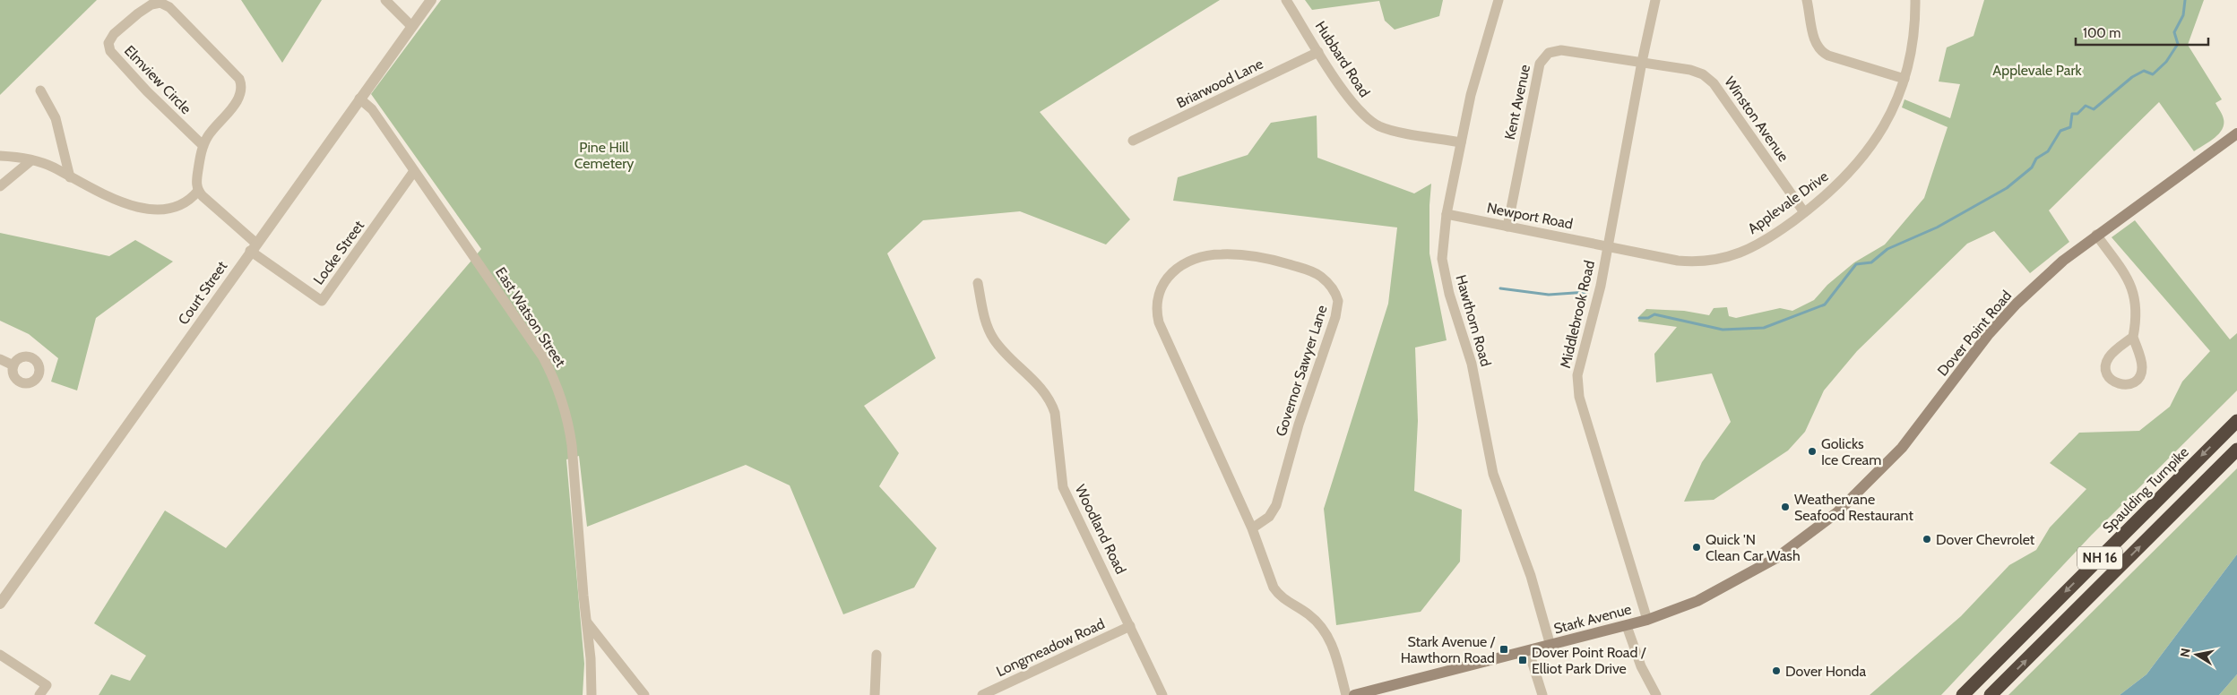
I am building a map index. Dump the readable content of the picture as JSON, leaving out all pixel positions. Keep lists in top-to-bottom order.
{
  "streets": {
    "highway": ["Spaulding Turnpike", "NH 16"],
    "main road": ["Dover Point Road", "Stark Avenue"],
    "street": [
      "Hubbard Road",
      "Elmview Circle",
      "Briarwood Lane",
      "Kent Avenue",
      "Winston Avenue",
      "Applevale Drive",
      "Newport Road",
      "Locke Street",
      "Court Street",
      "Middlebrook Road",
      "East Watson Street",
      "Hawthorn Road",
      "Governor Sawyer Lane",
      "Woodland Road",
      "Longmeadow Road"
    ]
  },
  "crossings": [
    ["Hubbard Road", "Briarwood Lane"],
    ["Hubbard Road", "Hawthorn Road"],
    ["Kent Avenue", "Winston Avenue"],
    ["Kent Avenue", "Newport Road"],
    ["Kent Avenue", "Middlebrook Road"],
    ["Winston Avenue", "Applevale Drive"],
    ["Winston Avenue", "Middlebrook Road"],
    ["Applevale Drive", "Newport Road"],
    ["Applevale Drive", "Middlebrook Road"],
    ["Newport Road", "Middlebrook Road"],
    ["Newport Road", "Hawthorn Road"],
    ["Locke Street", "Court Street"],
    ["Locke Street", "East Watson Street"],
    ["Court Street", "East Watson Street"],
    ["Middlebrook Road", "Stark Avenue"],
    ["Hawthorn Road", "Stark Avenue"],
    ["Dover Point Road", "Stark Avenue"],
    ["Woodland Road", "Longmeadow Road"]
  ],
  "parks": ["Applevale Park", "Pine Hill Cemetery"],
  "places": {
    "other": [
      "Golicks Ice Cream",
      "Weathervane Seafood Restaurant",
      "Dover Chevrolet",
      "Quick 'N Clean Car Wash",
      "Dover Honda"
    ],
    "transit": ["Stark Avenue / Hawthorn Road", "Dover Point Road / Elliot Park Drive"]
  },
  "scale_bar": "100 m",
  "north": "left"
}
